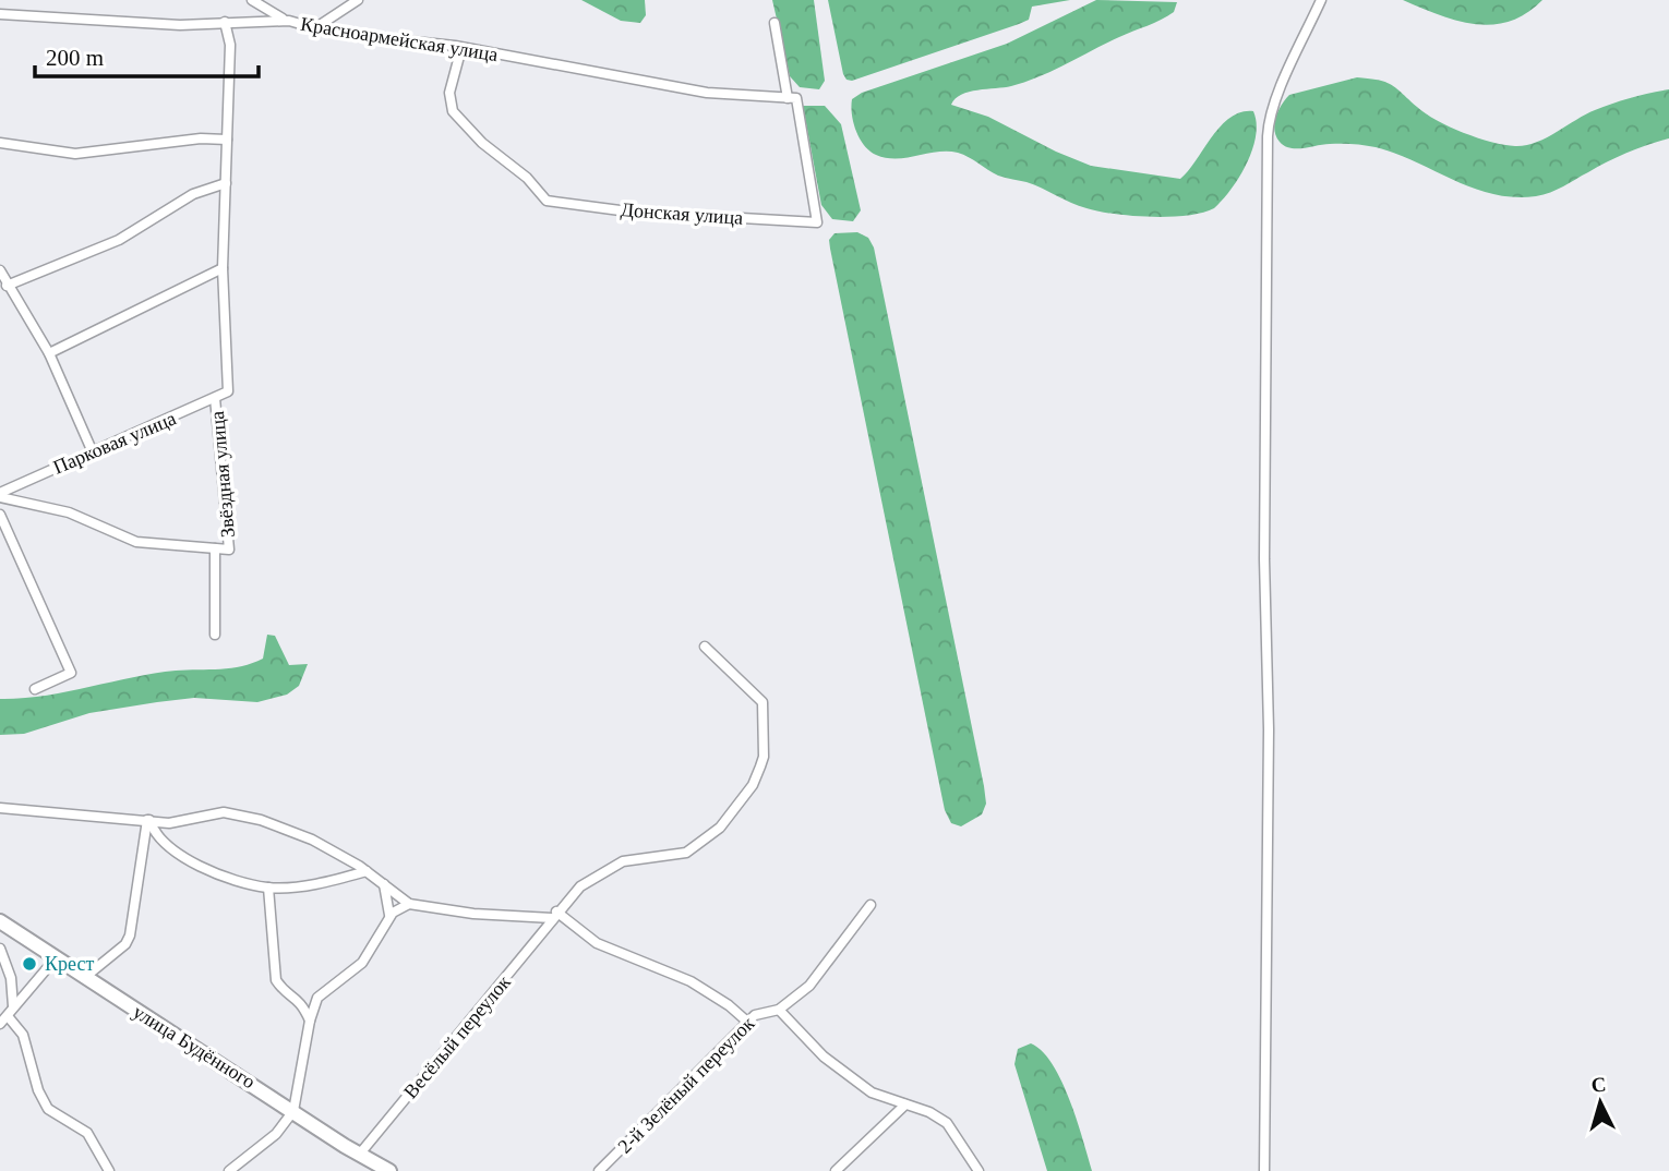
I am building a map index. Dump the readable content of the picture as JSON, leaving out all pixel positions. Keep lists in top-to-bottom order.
{
  "streets": {
    "main road": ["улица Будённого"],
    "street": [
      "Красноармейская улица",
      "Донская улица",
      "Парковая улица",
      "Звёздная улица",
      "Весёлый переулок",
      "2-й Зелёный переулок"
    ]
  },
  "crossings": [
    ["Красноармейская улица", "Донская улица"],
    ["Парковая улица", "Звёздная улица"],
    ["Весёлый переулок", "улица Будённого"]
  ],
  "places": ["Крест"],
  "scale_bar": "200 m",
  "north": "top"
}
